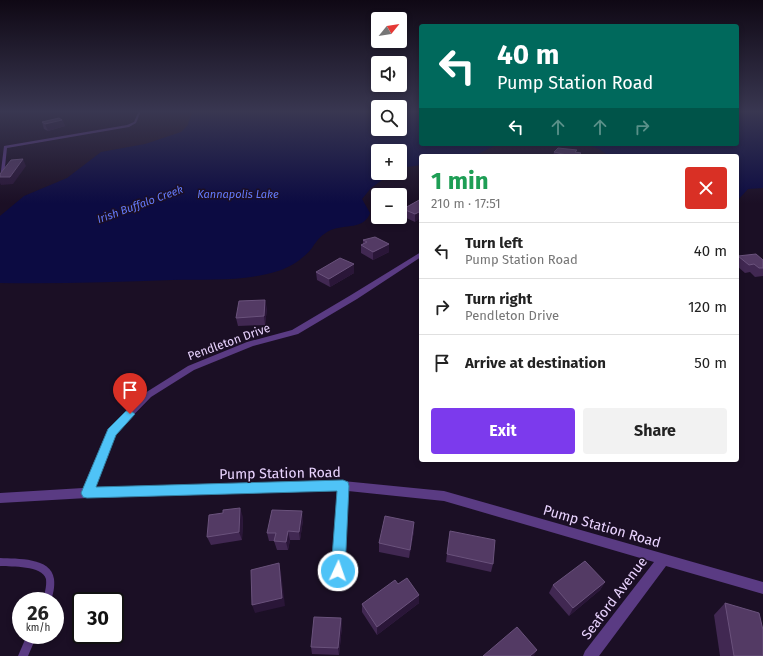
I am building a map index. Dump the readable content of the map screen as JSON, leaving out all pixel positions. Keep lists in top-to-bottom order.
{
  "streets": {
    "street": ["Pendleton Drive", "Pump Station Road", "Seaford Avenue"]
  },
  "crossings": [
    ["Pendleton Drive", "Pump Station Road"],
    ["Pump Station Road", "Seaford Avenue"]
  ],
  "water": ["Kannapolis Lake", "Irish Buffalo Creek"],
  "north": "top right",
  "page": {
    "map_buttons": ["+", "−"],
    "turn": ["40 m", "Pump Station Road"],
    "heading": ["1 min", "210 m · 17:51"],
    "list": [
      {
        "name": "Turn left",
        "note": "Pump Station Road",
        "value": "40 m"
      },
      {
        "name": "Turn right",
        "note": "Pendleton Drive",
        "value": "120 m"
      },
      {
        "name": "Arrive at destination",
        "value": "50 m"
      }
    ],
    "buttons": ["Exit", "Share"],
    "speed": "26 km/h",
    "limit": "30"
  }
}
